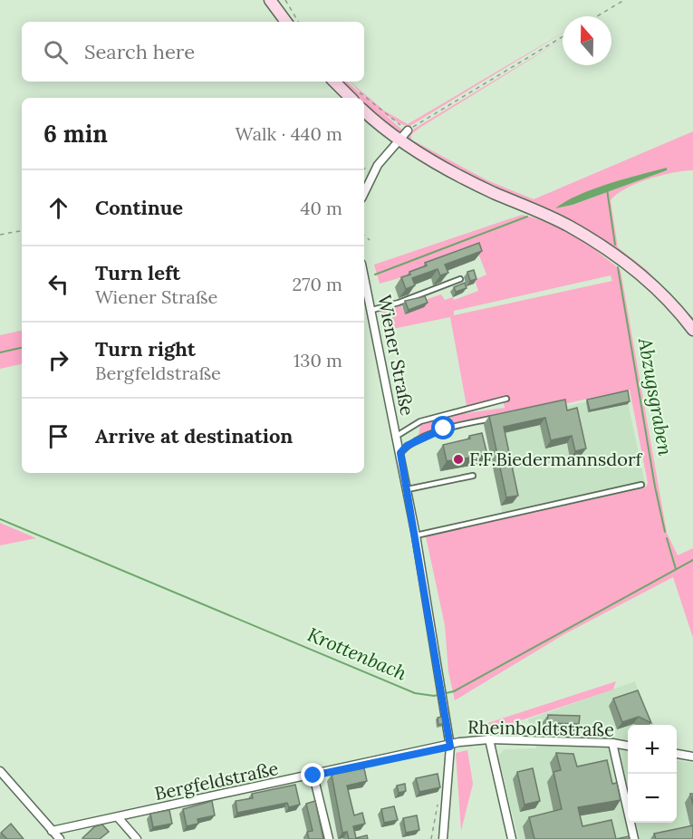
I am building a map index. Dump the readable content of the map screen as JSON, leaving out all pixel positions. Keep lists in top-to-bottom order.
{
  "streets": {
    "street": ["Wiener Straße", "Rheinboldtstraße", "Bergfeldstraße"]
  },
  "crossings": [
    ["Wiener Straße", "Rheinboldtstraße"],
    ["Wiener Straße", "Bergfeldstraße"],
    ["Rheinboldtstraße", "Bergfeldstraße"]
  ],
  "water": ["Abzugsgraben", "Krottenbach"],
  "places": ["F.F.Biedermannsdorf"],
  "north": "top",
  "page": {
    "search": "Search here",
    "heading": ["6 min", "Walk · 440 m"],
    "list": [
      ["Continue", "40 m"],
      ["Turn left", "Wiener Straße", "270 m"],
      ["Turn right", "Bergfeldstraße", "130 m"],
      "Arrive at destination"
    ],
    "map_buttons": ["+", "−"]
  }
}
